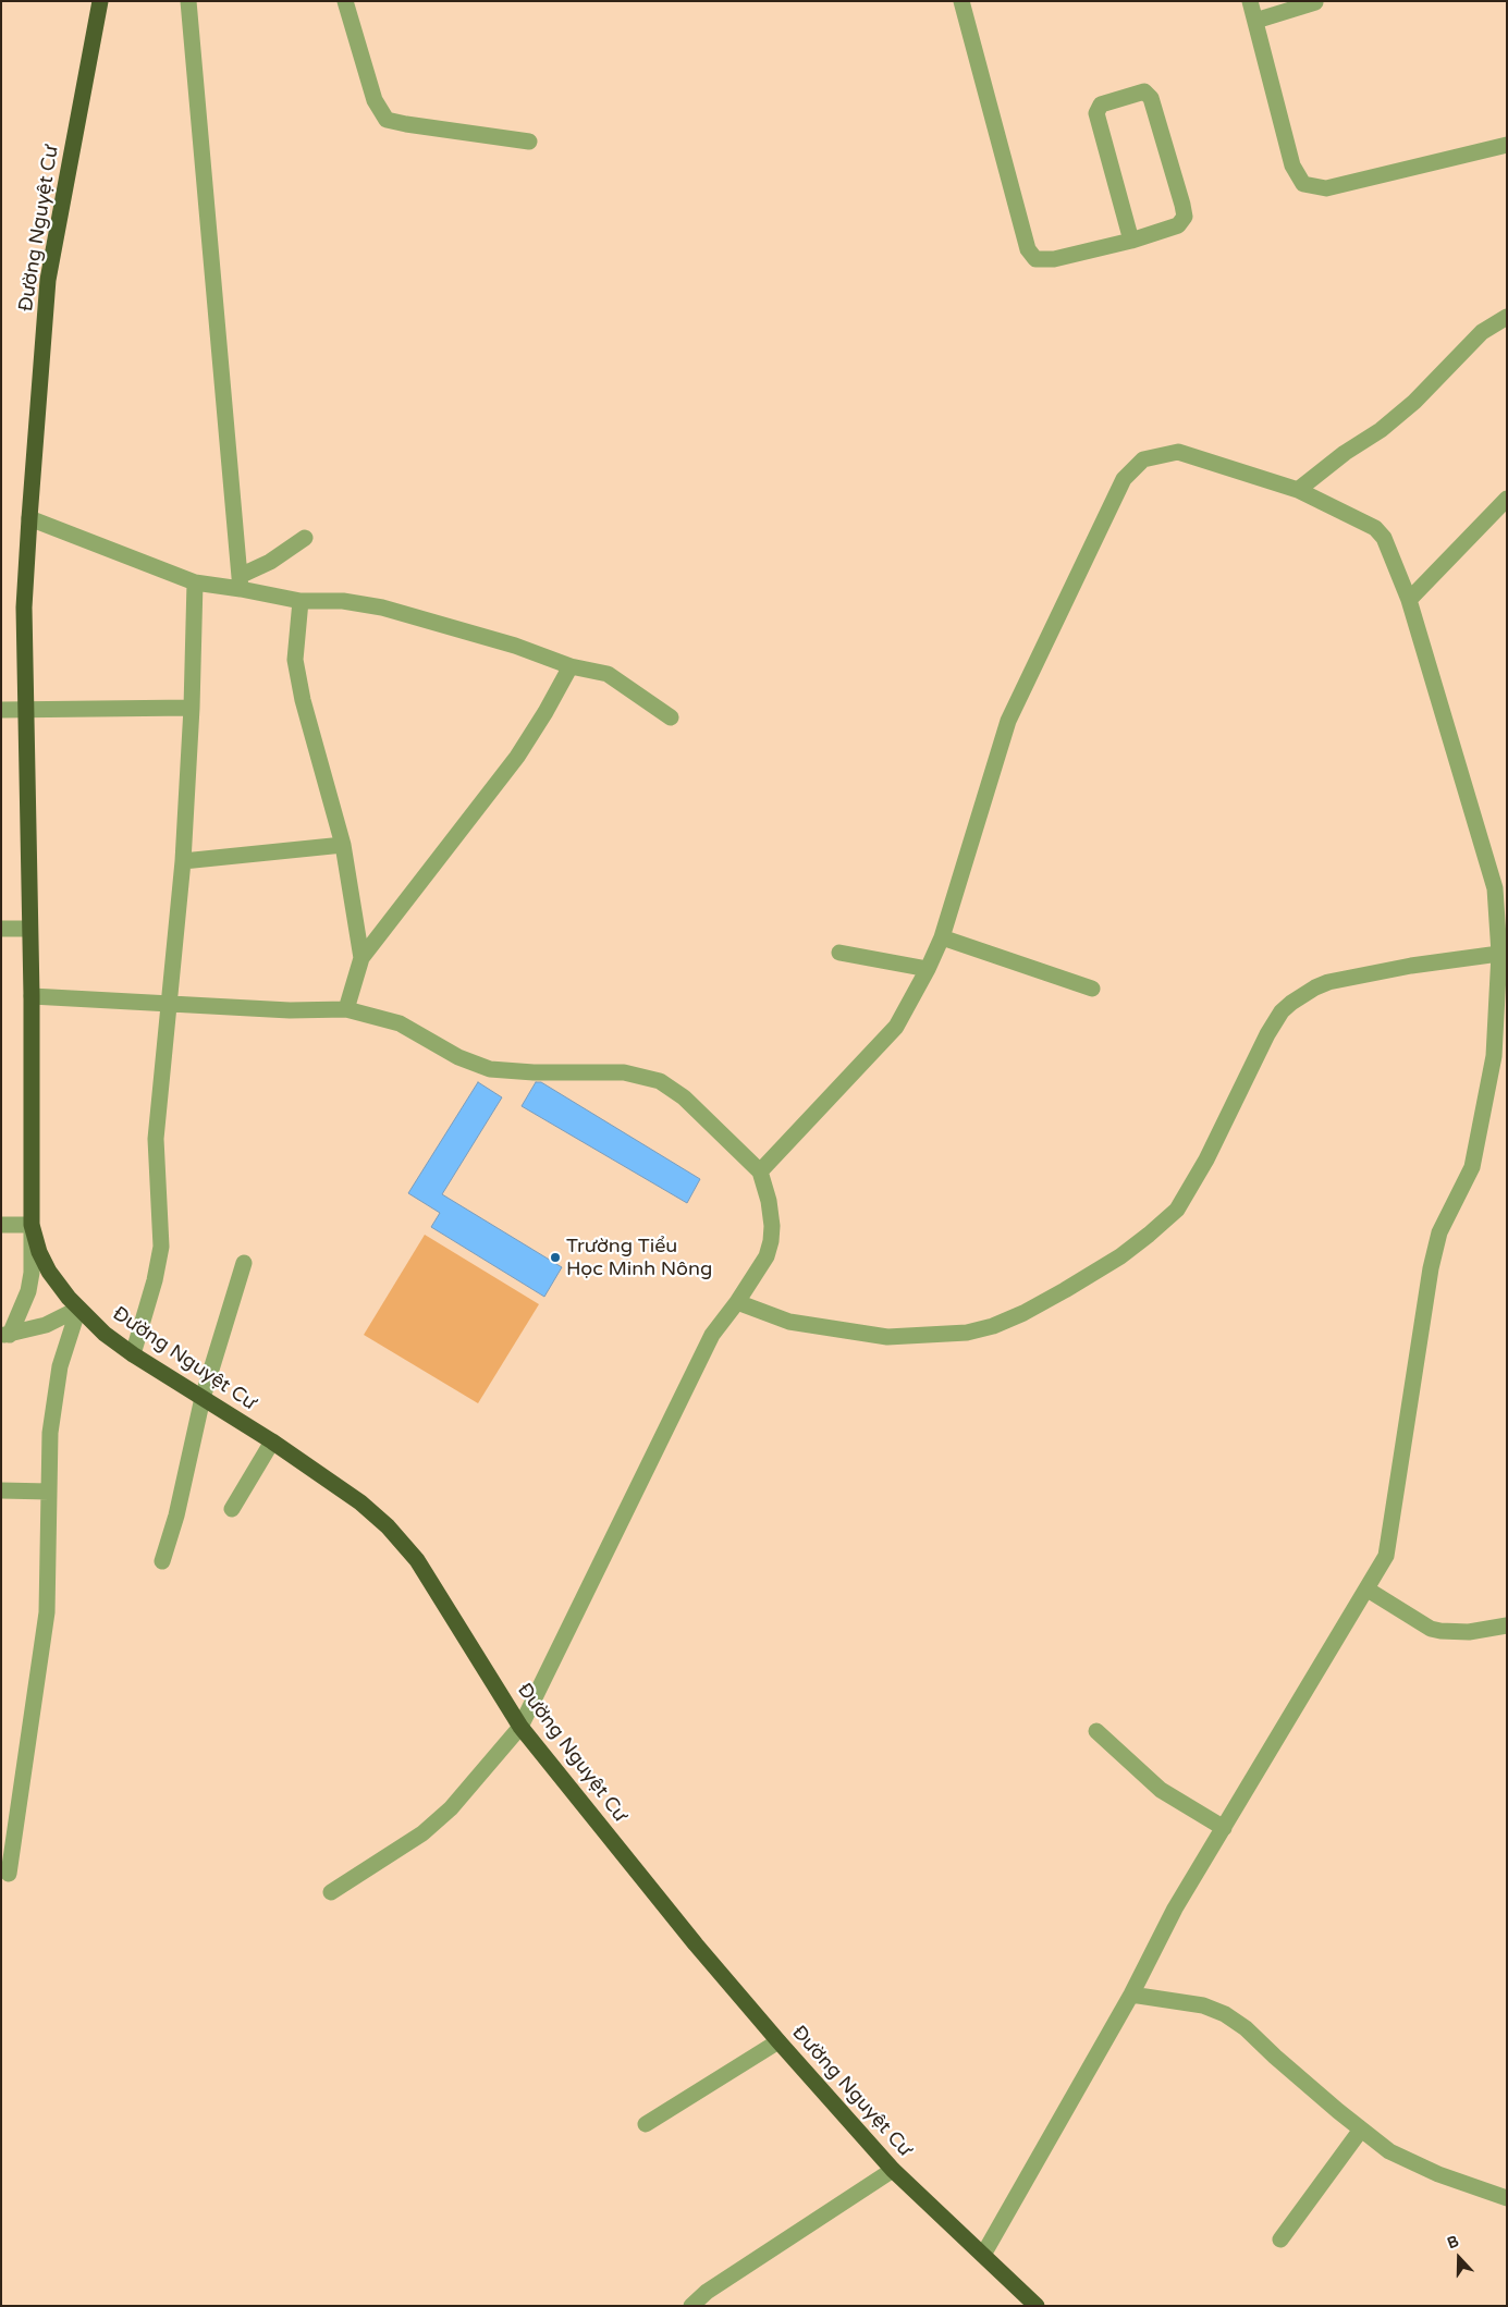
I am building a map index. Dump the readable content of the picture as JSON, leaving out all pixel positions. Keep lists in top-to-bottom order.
{
  "streets": {
    "highway": ["Đường Nguyệt Cư"]
  },
  "places": ["Trường Tiểu Học Minh Nông"],
  "north": "top"
}
